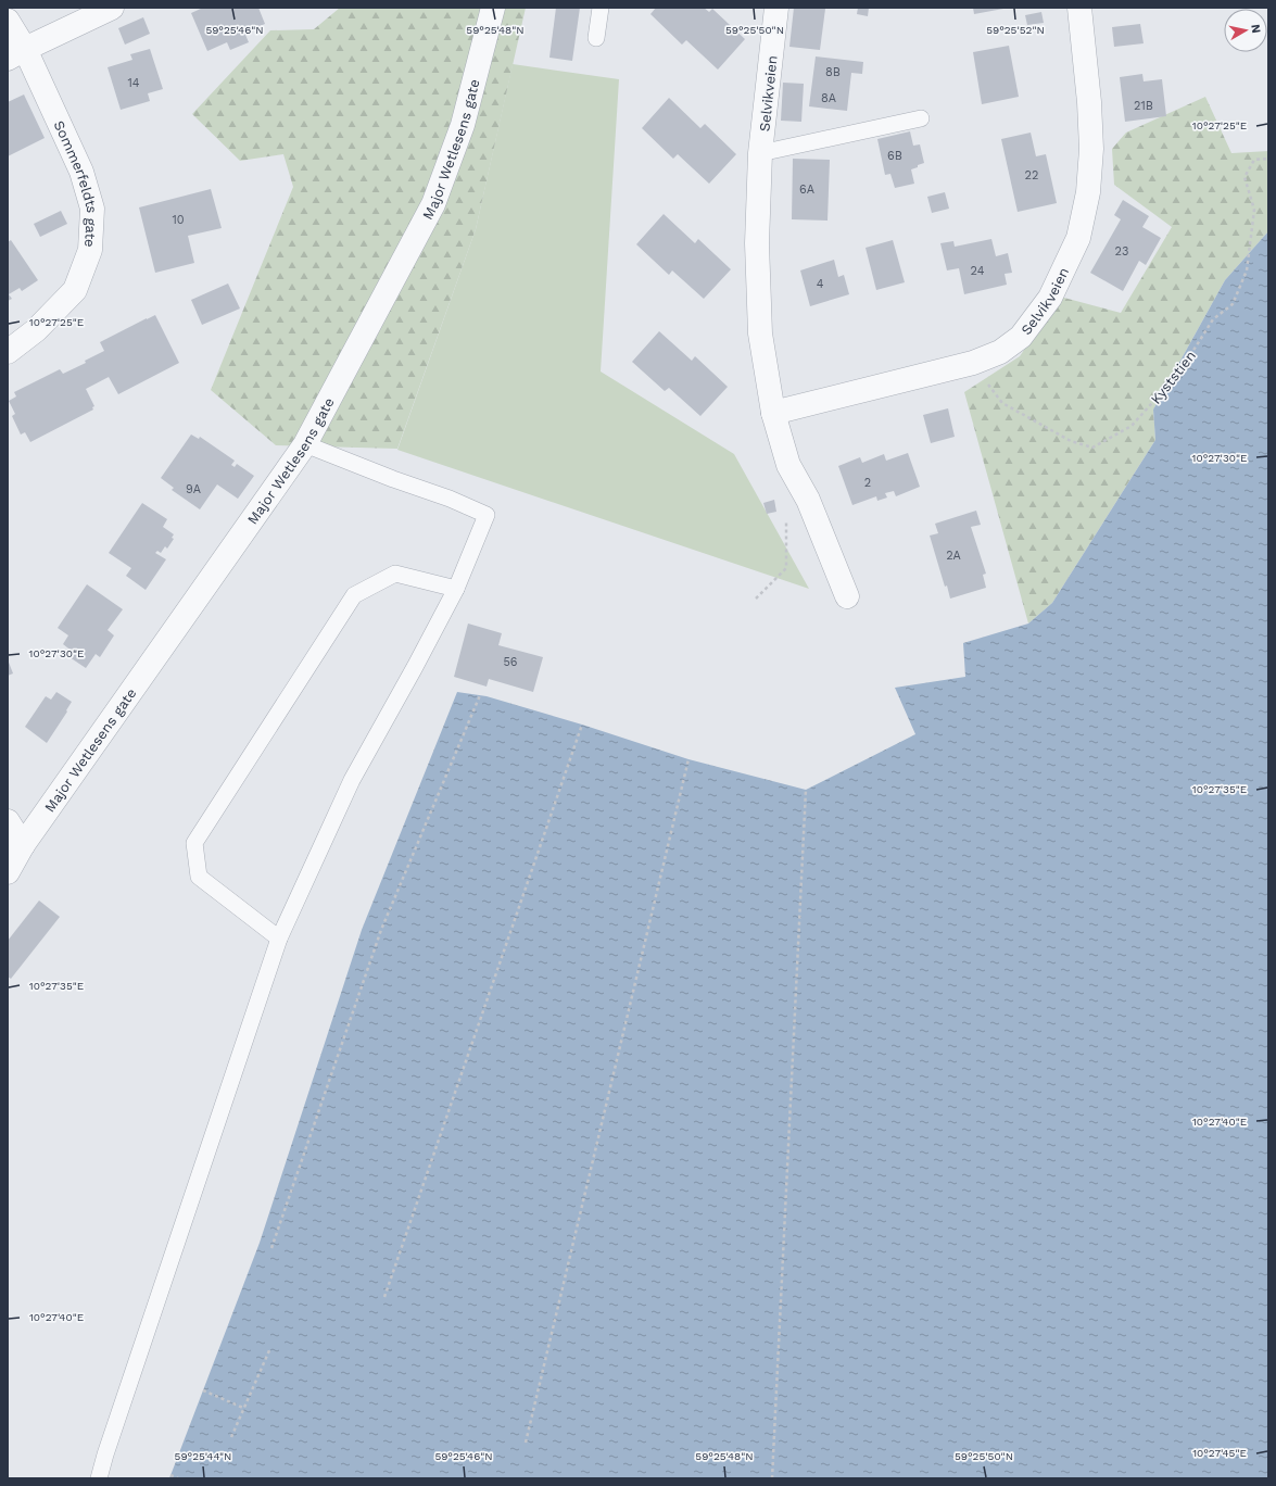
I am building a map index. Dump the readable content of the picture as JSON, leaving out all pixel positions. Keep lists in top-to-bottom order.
{
  "streets": {
    "street": ["Selvikveien", "Major Wetlesens gate", "Sommerfeldts gate"],
    "path": ["Kyststien"]
  },
  "crossings": [
    ["Selvikveien", "Kyststien"]
  ],
  "house_numbers": [
    "8B",
    "14",
    "8A",
    "21B",
    "6B",
    "22",
    "6A",
    "10",
    "23",
    "24",
    "4",
    "2",
    "9A",
    "2A",
    "56"
  ],
  "north": "right",
  "coordinates": [
    "59°25'46\"N",
    "59°25'48\"N",
    "59°25'50\"N",
    "59°25'52\"N",
    "10°27'25\"E",
    "10°27'30\"E",
    "10°27'35\"E",
    "10°27'40\"E",
    "10°27'45\"E",
    "59°25'44\"N"
  ]
}
